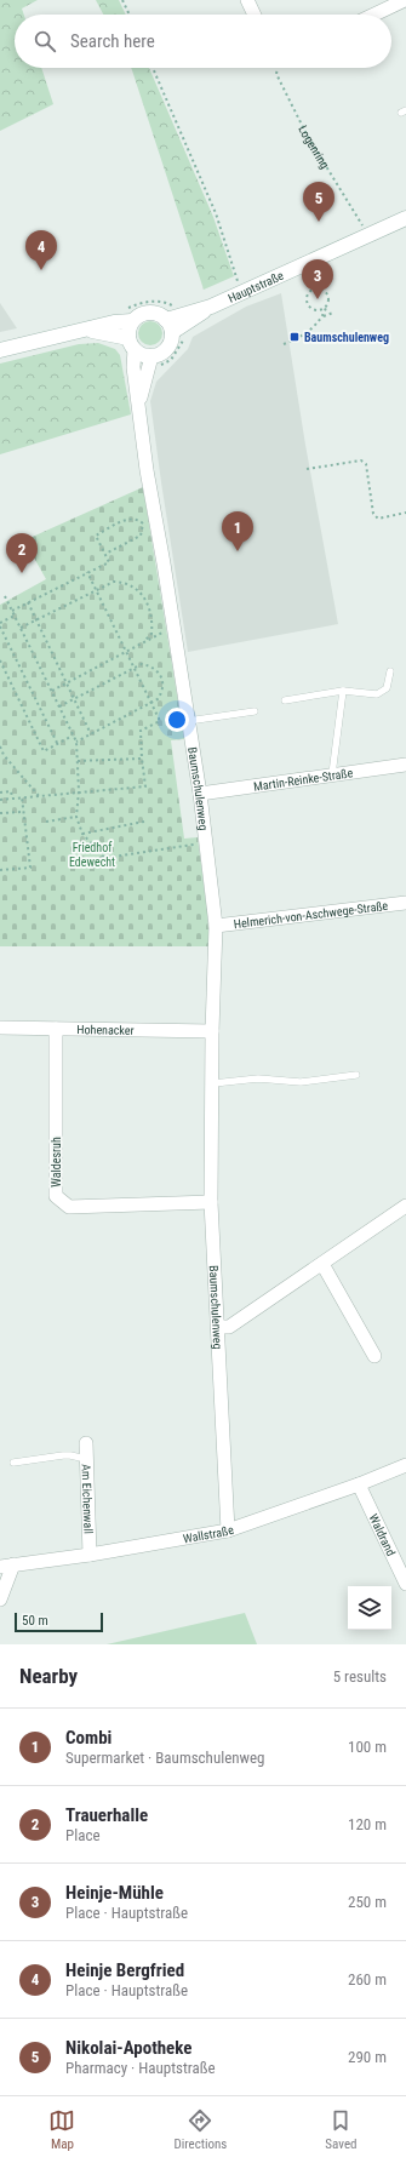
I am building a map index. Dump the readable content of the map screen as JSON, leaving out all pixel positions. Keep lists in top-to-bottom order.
{
  "streets": {
    "main road": ["Hauptstraße"],
    "street": [
      "Martin-Reinke-Straße",
      "Baumschulenweg",
      "Helmerich-von-Aschwege-Straße",
      "Hohenacker",
      "Waldesruh",
      "Am Eichenwall",
      "Wallstraße",
      "Waldrand"
    ],
    "path": ["Logenring"]
  },
  "crossings": [
    ["Hauptstraße", "Baumschulenweg"],
    ["Martin-Reinke-Straße", "Baumschulenweg"],
    ["Baumschulenweg", "Helmerich-von-Aschwege-Straße"],
    ["Baumschulenweg", "Hohenacker"],
    ["Baumschulenweg", "Waldesruh"],
    ["Baumschulenweg", "Wallstraße"],
    ["Hohenacker", "Waldesruh"],
    ["Am Eichenwall", "Wallstraße"],
    ["Wallstraße", "Waldrand"]
  ],
  "parks": ["Friedhof Edewecht"],
  "places": {
    "transit": ["Baumschulenweg"]
  },
  "scale_bar": "50 m",
  "page": {
    "search": "Search here",
    "pins": [
      "5",
      "4",
      "3",
      "1",
      "2"
    ],
    "scale": "50 m",
    "heading": ["Nearby", "5 results"],
    "list": [
      {
        "mark": "1",
        "name": "Combi",
        "note": "Supermarket · Baumschulenweg",
        "value": "100 m"
      },
      {
        "mark": "2",
        "name": "Trauerhalle",
        "note": "Place",
        "value": "120 m"
      },
      {
        "mark": "3",
        "name": "Heinje-Mühle",
        "note": "Place · Hauptstraße",
        "value": "250 m"
      },
      {
        "mark": "4",
        "name": "Heinje Bergfried",
        "note": "Place · Hauptstraße",
        "value": "260 m"
      },
      {
        "mark": "5",
        "name": "Nikolai-Apotheke",
        "note": "Pharmacy · Hauptstraße",
        "value": "290 m"
      }
    ],
    "nav": ["Map", "Directions", "Saved"]
  }
}
